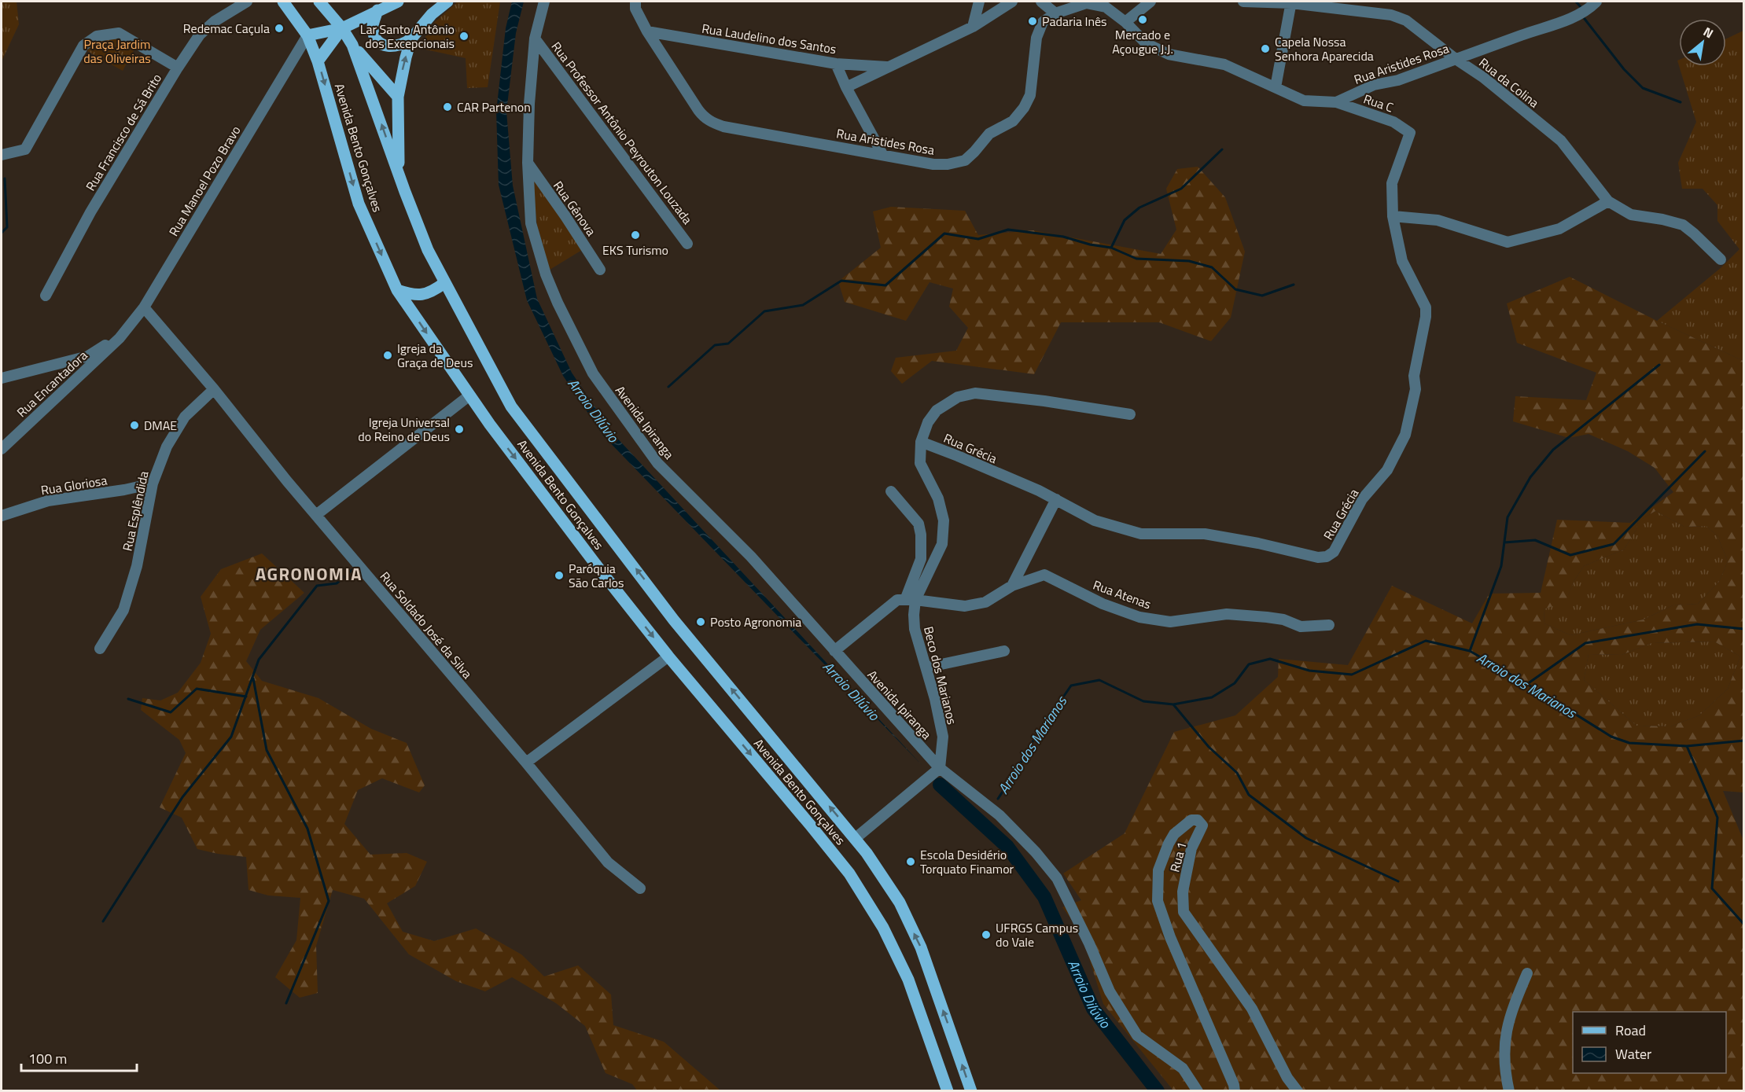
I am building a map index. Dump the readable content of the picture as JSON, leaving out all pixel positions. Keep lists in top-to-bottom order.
{
  "streets": {
    "main road": ["Avenida Bento Gonçalves"],
    "street": [
      "Rua Laudelino dos Santos",
      "Rua Aristides Rosa",
      "Rua da Colina",
      "Rua C",
      "Rua Francisco de Sá Brito",
      "Rua Professor Antônio Peyrouton Louzada",
      "Rua Manoel Pozo Bravo",
      "Rua Gênova",
      "Rua Encantadora",
      "Avenida Ipiranga",
      "Rua Grécia",
      "Rua Gloriosa",
      "Rua Esplêndida",
      "Rua Atenas",
      "Rua Soldado José da Silva",
      "Beco dos Marianos",
      "Rua 1"
    ]
  },
  "crossings": [
    ["Rua Laudelino dos Santos", "Rua Aristides Rosa"],
    ["Rua Aristides Rosa", "Rua da Colina"],
    ["Rua Aristides Rosa", "Rua C"],
    ["Rua C", "Rua Grécia"],
    ["Rua Professor Antônio Peyrouton Louzada", "Avenida Ipiranga"],
    ["Avenida Bento Gonçalves", "Rua Manoel Pozo Bravo"],
    ["Rua Manoel Pozo Bravo", "Rua Encantadora"],
    ["Rua Manoel Pozo Bravo", "Rua Soldado José da Silva"],
    ["Rua Gênova", "Avenida Ipiranga"],
    ["Avenida Ipiranga", "Beco dos Marianos"],
    ["Rua Grécia", "Beco dos Marianos"],
    ["Rua Gloriosa", "Rua Esplêndida"],
    ["Rua Esplêndida", "Rua Soldado José da Silva"],
    ["Rua Atenas", "Beco dos Marianos"]
  ],
  "districts": ["AGRONOMIA"],
  "water": ["Arroio Dilúvio", "Arroio dos Marianos"],
  "parks": ["Praça Jardim das Oliveiras"],
  "places": [
    "Mercado e Açougue J.J.",
    "Padaria Inês",
    "Redemac Caçula",
    "Lar Santo Antônio dos Excepcionais",
    "Capela Nossa Senhora Aparecida",
    "CAR Partenon",
    "EKS Turismo",
    "Igreja da Graça de Deus",
    "DMAE",
    "Igreja Universal do Reino de Deus",
    "Paróquia São Carlos",
    "Posto Agronomia",
    "Escola Desidério Torquato Finamor",
    "UFRGS Campus do Vale"
  ],
  "legend": ["Road", "Water"],
  "scale_bar": "100 m",
  "north": "top right"
}
